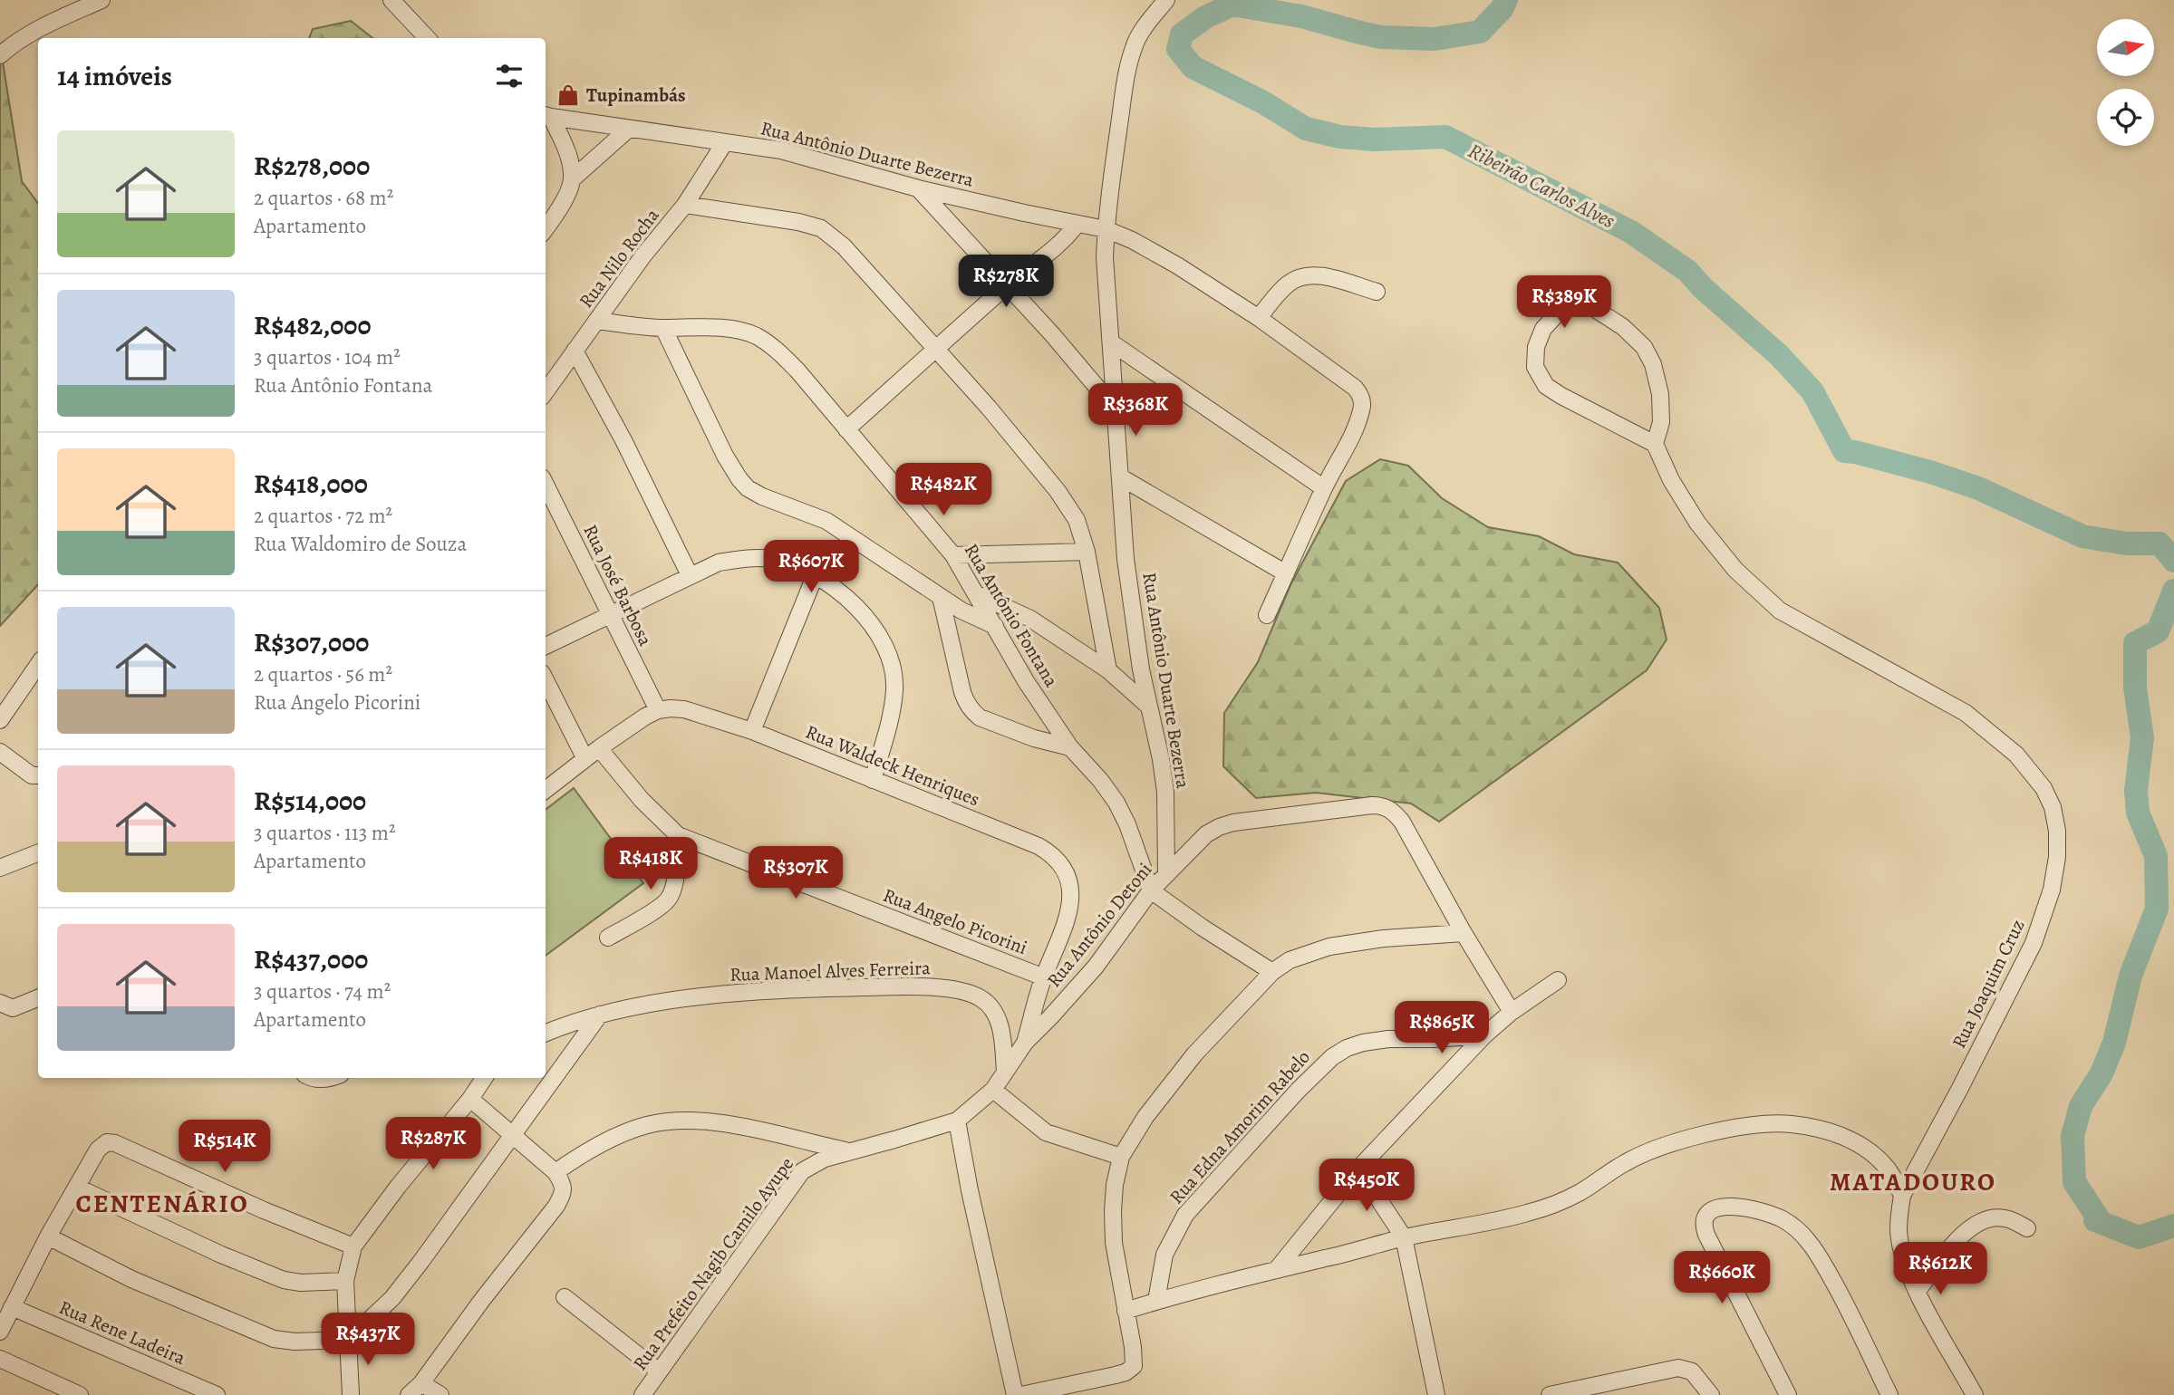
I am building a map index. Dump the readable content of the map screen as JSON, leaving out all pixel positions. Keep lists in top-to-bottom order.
{
  "streets": {
    "street": [
      "Rua Antônio Duarte Bezerra",
      "Rua Nilo Rocha",
      "Rua José Barbosa",
      "Rua Antônio Fontana",
      "Rua Waldeck Henriques",
      "Rua Angelo Picorini",
      "Rua Antônio Detoni",
      "Rua Manoel Alves Ferreira",
      "Rua Joaquim Cruz",
      "Rua Edna Amorim Rabelo",
      "Rua Prefeito Nagib Camilo Ayupe",
      "Rua Rene Ladeira"
    ]
  },
  "crossings": [
    ["Rua Antônio Duarte Bezerra", "Rua Nilo Rocha"],
    ["Rua Antônio Duarte Bezerra", "Rua Antônio Detoni"],
    ["Rua Nilo Rocha", "Rua Antônio Fontana"],
    ["Rua José Barbosa", "Rua Waldeck Henriques"],
    ["Rua Antônio Fontana", "Rua Antônio Detoni"],
    ["Rua Waldeck Henriques", "Rua Angelo Picorini"],
    ["Rua Waldeck Henriques", "Rua Antônio Detoni"],
    ["Rua Waldeck Henriques", "Rua Prefeito Nagib Camilo Ayupe"],
    ["Rua Antônio Detoni", "Rua Prefeito Nagib Camilo Ayupe"],
    ["Rua Manoel Alves Ferreira", "Rua Prefeito Nagib Camilo Ayupe"]
  ],
  "districts": ["MATADOURO", "CENTENÁRIO"],
  "water": ["Ribeirão Carlos Alves"],
  "places": {
    "shop": ["Tupinambás"]
  },
  "north": "right",
  "page": {
    "heading": "14 imóveis",
    "list": [
      {
        "name": "R$278,000",
        "note": "2 quartos · 68 m² · Apartamento"
      },
      {
        "name": "R$482,000",
        "note": "3 quartos · 104 m² · Rua Antônio Fontana"
      },
      {
        "name": "R$418,000",
        "note": "2 quartos · 72 m² · Rua Waldomiro de Souza"
      },
      {
        "name": "R$307,000",
        "note": "2 quartos · 56 m² · Rua Angelo Picorini"
      },
      {
        "name": "R$514,000",
        "note": "3 quartos · 113 m² · Apartamento"
      },
      {
        "name": "R$437,000",
        "note": "3 quartos · 74 m² · Apartamento"
      }
    ],
    "price": [
      "R$278K",
      "R$389K",
      "R$368K",
      "R$482K",
      "R$607K",
      "R$418K",
      "R$307K",
      "R$865K",
      "R$287K",
      "R$514K",
      "R$450K",
      "R$612K",
      "R$660K",
      "R$437K"
    ]
  }
}
